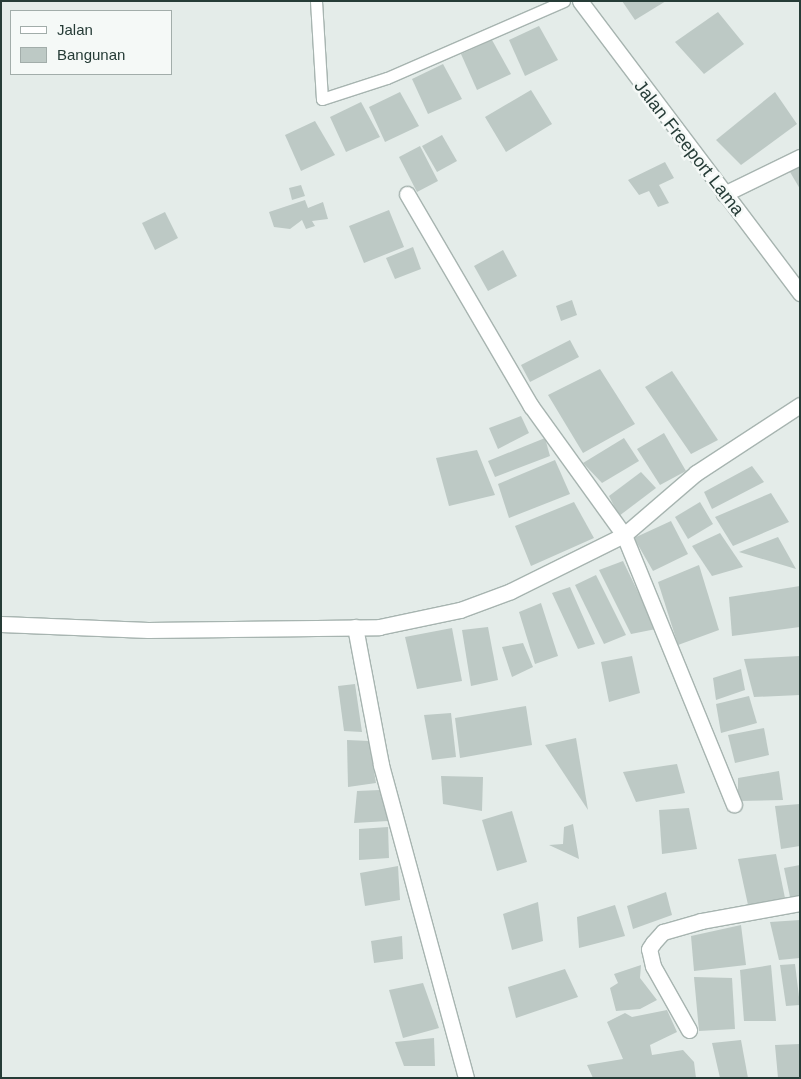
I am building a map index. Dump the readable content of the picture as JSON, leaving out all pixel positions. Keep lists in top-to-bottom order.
{
  "streets": {
    "street": ["Jalan Freeport Lama"]
  },
  "legend": ["Jalan", "Bangunan"]
}
